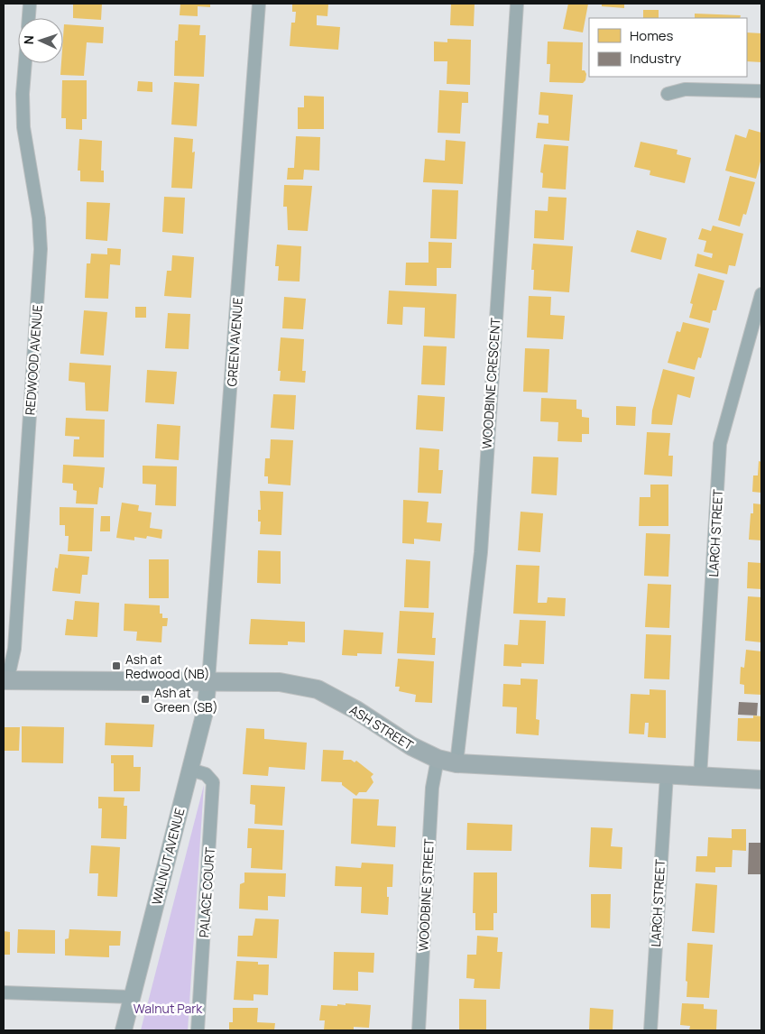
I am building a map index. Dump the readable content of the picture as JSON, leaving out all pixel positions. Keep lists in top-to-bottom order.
{
  "streets": {
    "main road": ["ASH STREET"],
    "street": [
      "GREEN AVENUE",
      "REDWOOD AVENUE",
      "WOODBINE CRESCENT",
      "LARCH STREET",
      "WALNUT AVENUE",
      "PALACE COURT",
      "WOODBINE STREET"
    ]
  },
  "crossings": [
    ["GREEN AVENUE", "ASH STREET"],
    ["GREEN AVENUE", "WALNUT AVENUE"],
    ["REDWOOD AVENUE", "ASH STREET"],
    ["WOODBINE CRESCENT", "ASH STREET"],
    ["LARCH STREET", "ASH STREET"],
    ["ASH STREET", "WALNUT AVENUE"],
    ["ASH STREET", "WOODBINE STREET"],
    ["WALNUT AVENUE", "PALACE COURT"]
  ],
  "parks": ["Walnut Park"],
  "places": {
    "transit": ["Ash at Redwood (NB)", "Ash at Green (SB)"]
  },
  "legend": ["Homes", "Industry"],
  "north": "left"
}
